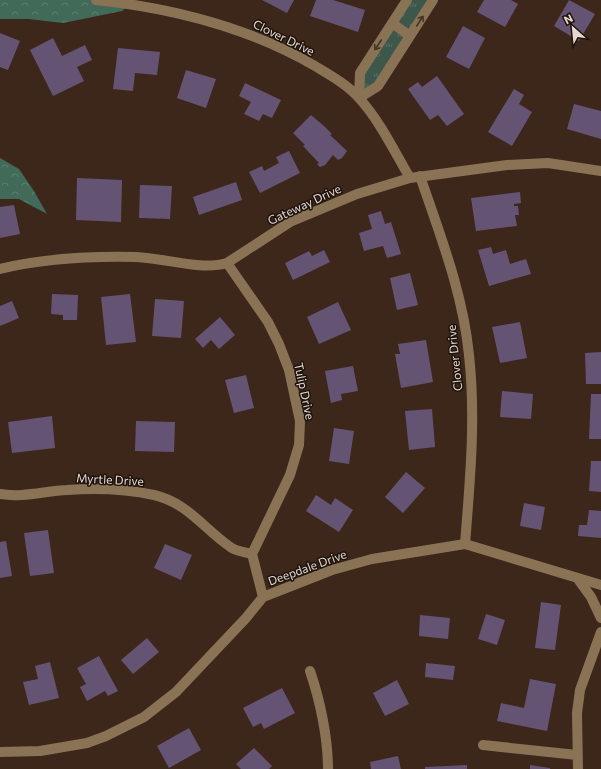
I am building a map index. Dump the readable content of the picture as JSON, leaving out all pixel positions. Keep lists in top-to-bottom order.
{
  "streets": {
    "street": [
      "Clover Drive",
      "Gateway Drive",
      "Tulip Drive",
      "Myrtle Drive",
      "Deepdale Drive"
    ]
  },
  "crossings": [
    ["Clover Drive", "Gateway Drive"],
    ["Clover Drive", "Deepdale Drive"],
    ["Gateway Drive", "Tulip Drive"],
    ["Tulip Drive", "Myrtle Drive"]
  ],
  "north": "top left"
}
